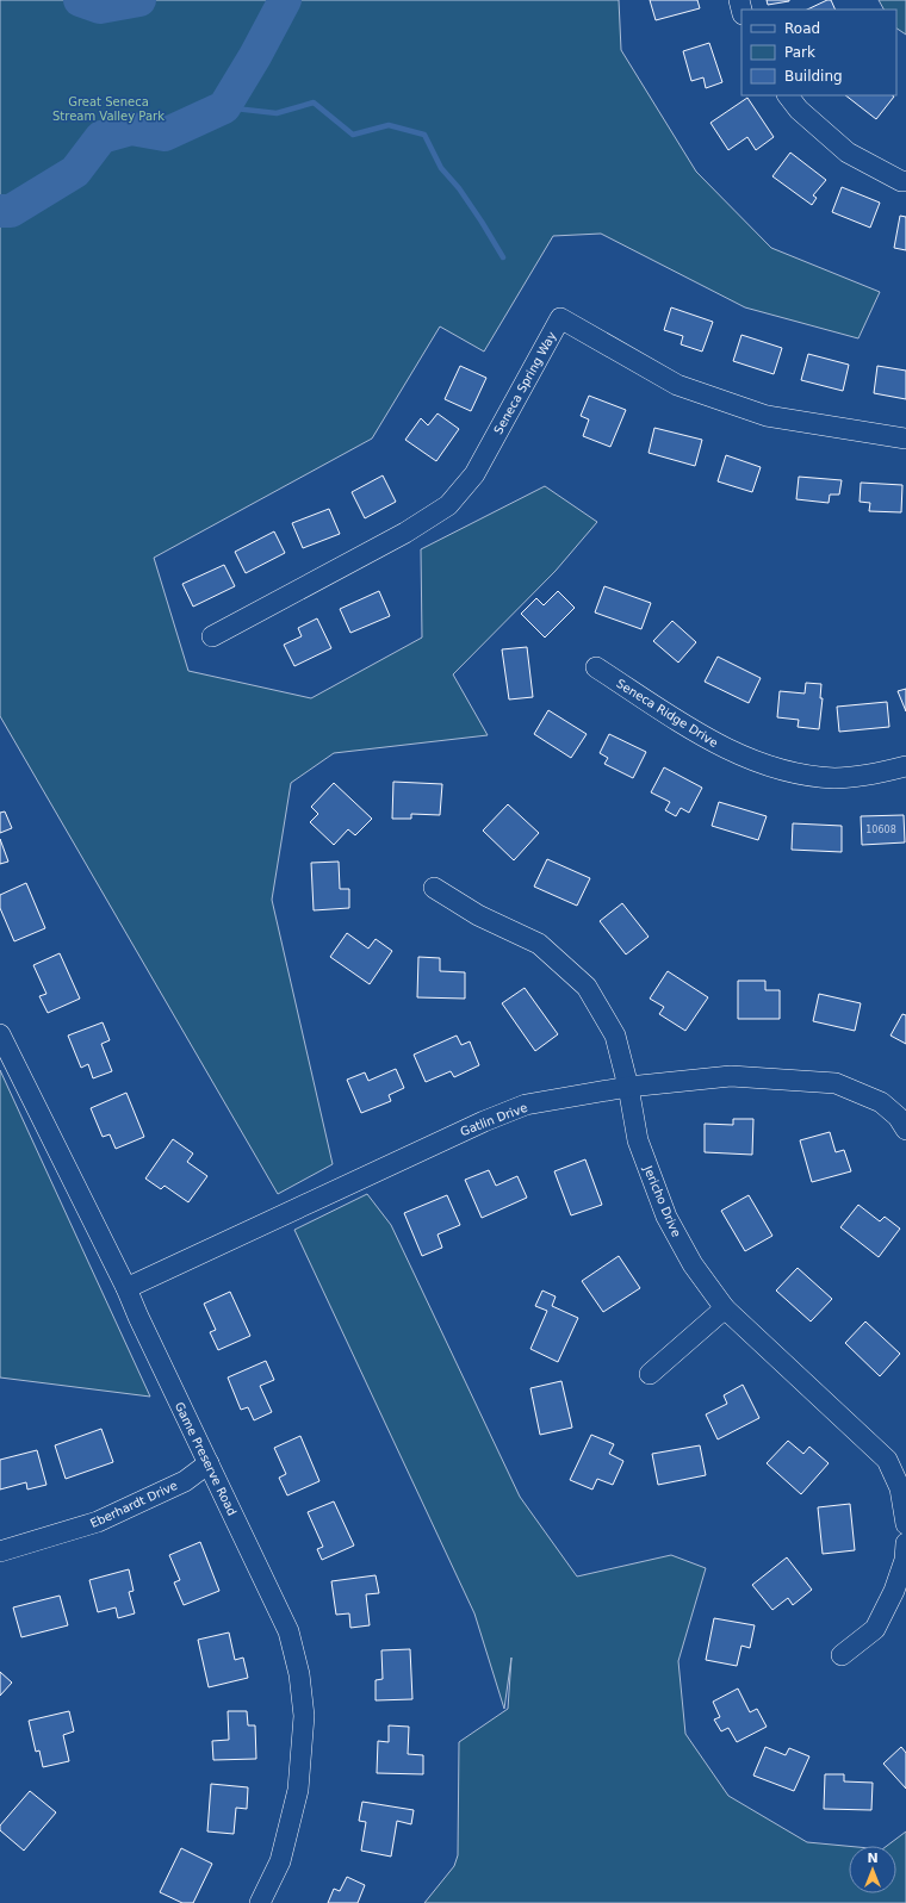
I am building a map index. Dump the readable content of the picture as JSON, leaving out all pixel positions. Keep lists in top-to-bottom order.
{
  "streets": {
    "street": [
      "Seneca Spring Way",
      "Seneca Ridge Drive",
      "Gatlin Drive",
      "Jericho Drive",
      "Game Preserve Road",
      "Eberhardt Drive"
    ]
  },
  "crossings": [
    ["Gatlin Drive", "Jericho Drive"],
    ["Gatlin Drive", "Game Preserve Road"],
    ["Game Preserve Road", "Eberhardt Drive"]
  ],
  "parks": ["Great Seneca Stream Valley Park"],
  "house_numbers": ["10608"],
  "legend": ["Road", "Park", "Building"],
  "north": "top"
}
